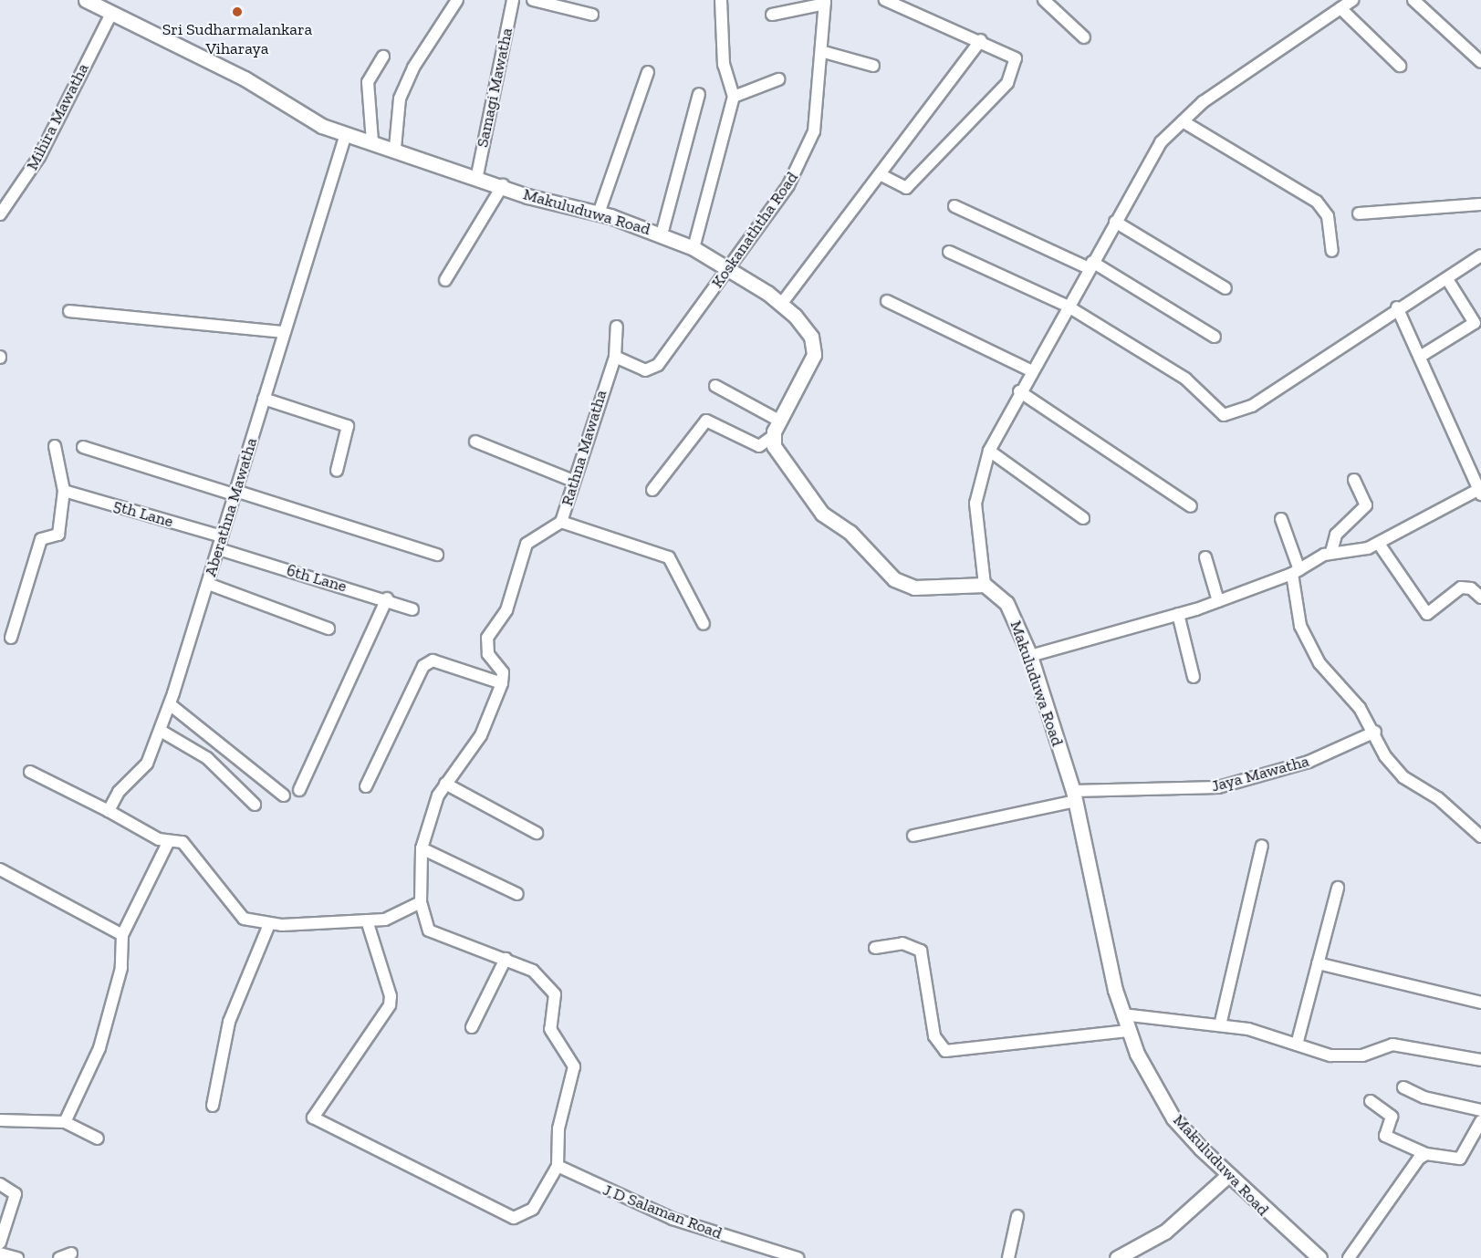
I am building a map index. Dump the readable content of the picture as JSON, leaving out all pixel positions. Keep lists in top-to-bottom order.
{
  "streets": {
    "street": [
      "Samagi Mawatha",
      "Mihira Mawatha",
      "Makuluduwa Road",
      "Koskanaththa Road",
      "Rathna Mawatha",
      "Aberathna Mawatha",
      "5th Lane",
      "6th Lane",
      "Jaya Mawatha",
      "J D Salaman Road"
    ]
  },
  "crossings": [
    ["Samagi Mawatha", "Makuluduwa Road"],
    ["Mihira Mawatha", "Makuluduwa Road"],
    ["Makuluduwa Road", "Koskanaththa Road"],
    ["Makuluduwa Road", "Aberathna Mawatha"],
    ["Makuluduwa Road", "Jaya Mawatha"],
    ["Koskanaththa Road", "Rathna Mawatha"],
    ["Aberathna Mawatha", "5th Lane"],
    ["Aberathna Mawatha", "6th Lane"]
  ],
  "places": ["Sri Sudharmalankara Viharaya"]
}
